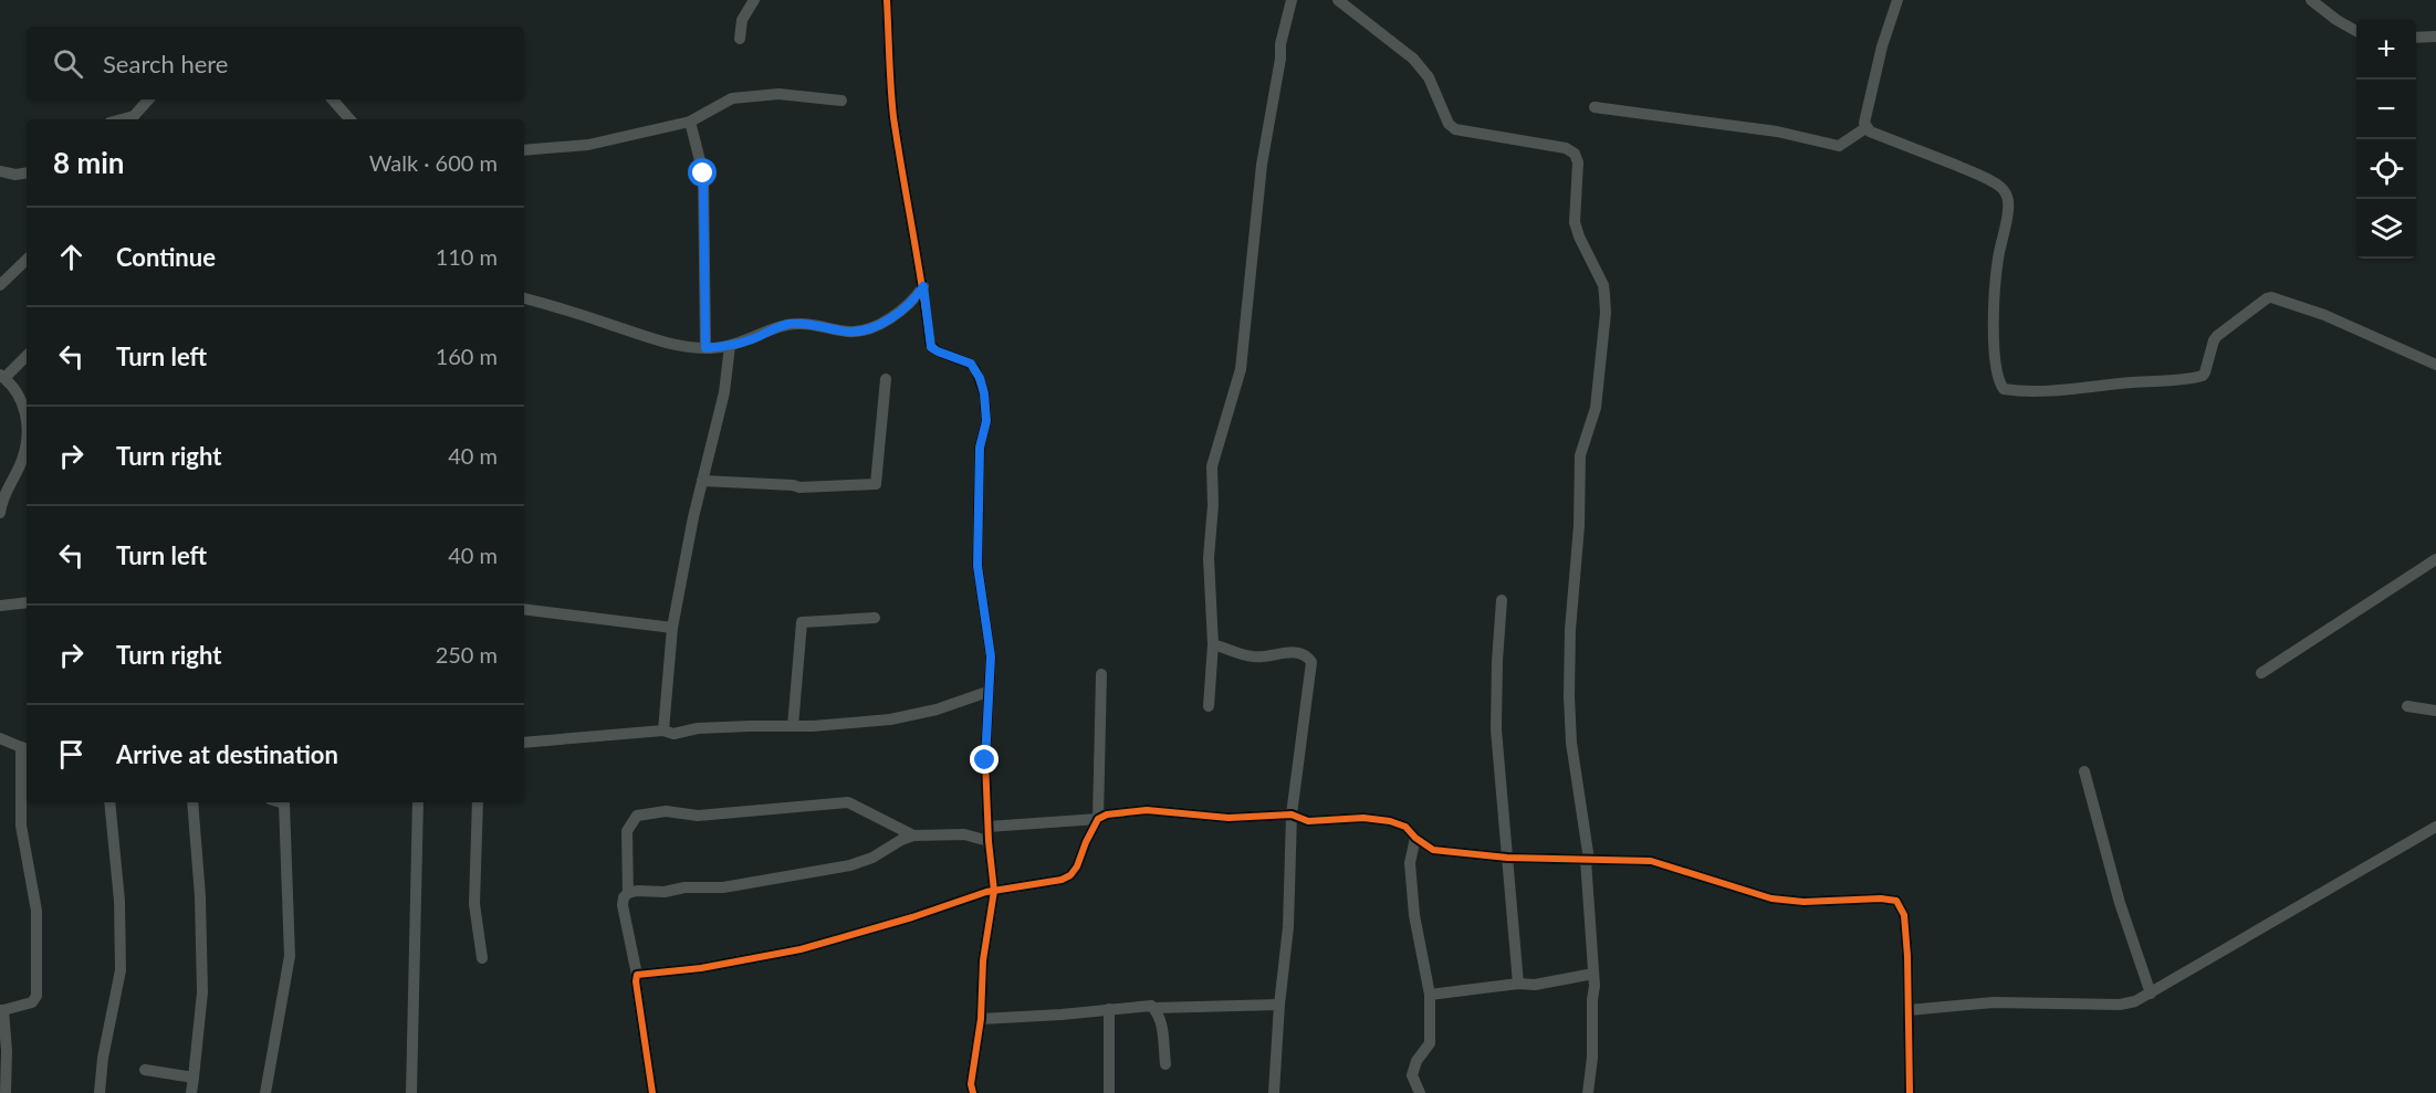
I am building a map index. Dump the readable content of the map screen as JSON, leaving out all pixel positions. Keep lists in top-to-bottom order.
{
  "page": {
    "map_buttons": ["+", "−"],
    "search": "Search here",
    "heading": ["8 min", "Walk · 600 m"],
    "list": [
      ["Continue", "110 m"],
      ["Turn left", "160 m"],
      ["Turn right", "40 m"],
      ["Turn left", "40 m"],
      ["Turn right", "250 m"],
      "Arrive at destination"
    ]
  }
}
